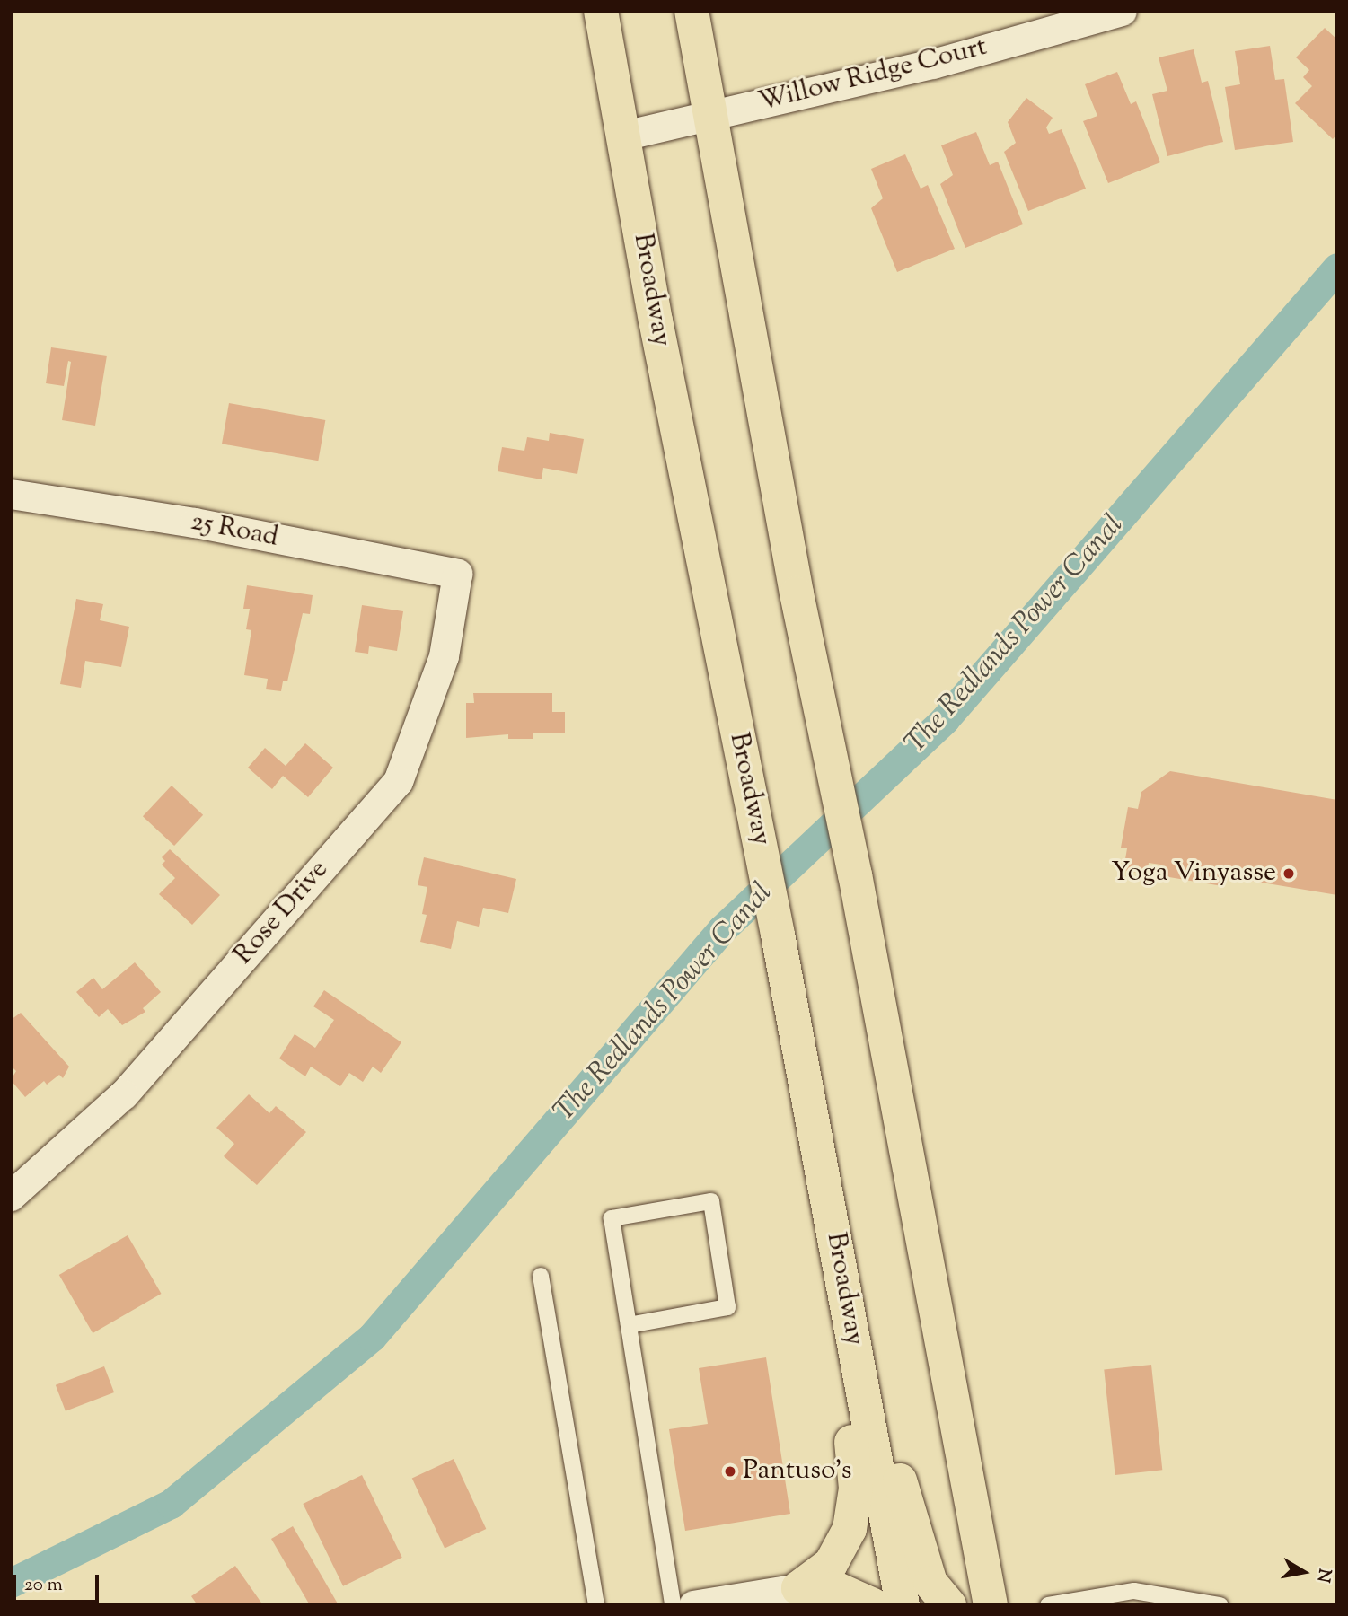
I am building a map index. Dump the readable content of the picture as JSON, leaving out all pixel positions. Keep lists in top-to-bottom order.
{
  "streets": {
    "main road": ["Broadway"],
    "street": ["Willow Ridge Court", "25 Road", "Rose Drive"]
  },
  "crossings": [
    ["Willow Ridge Court", "Broadway"],
    ["25 Road", "Rose Drive"]
  ],
  "water": ["The Redlands Power Canal"],
  "places": ["Yoga Vinyasse", "Pantuso's"],
  "scale_bar": "20 m",
  "north": "right"
}
